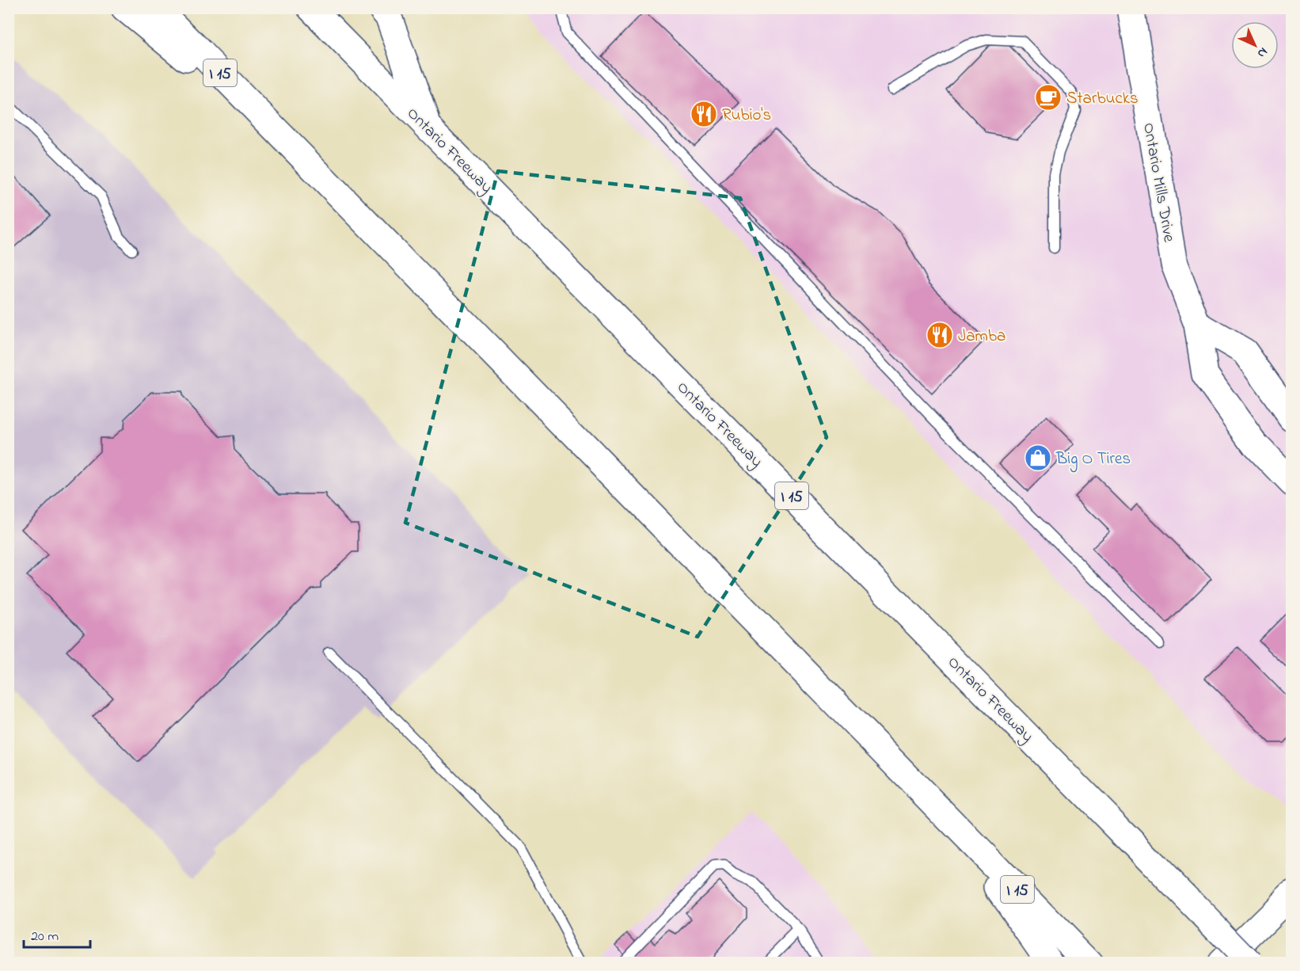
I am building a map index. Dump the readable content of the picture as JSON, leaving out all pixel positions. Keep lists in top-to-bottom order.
{
  "streets": {
    "main road": ["I 15", "Ontario Freeway", "Ontario Mills Drive"]
  },
  "places": {
    "cafe": ["Starbucks"],
    "restaurant": ["Rubio's", "Jamba"],
    "shop": ["Big O Tires"]
  },
  "scale_bar": "20 m",
  "north": "bottom right"
}
